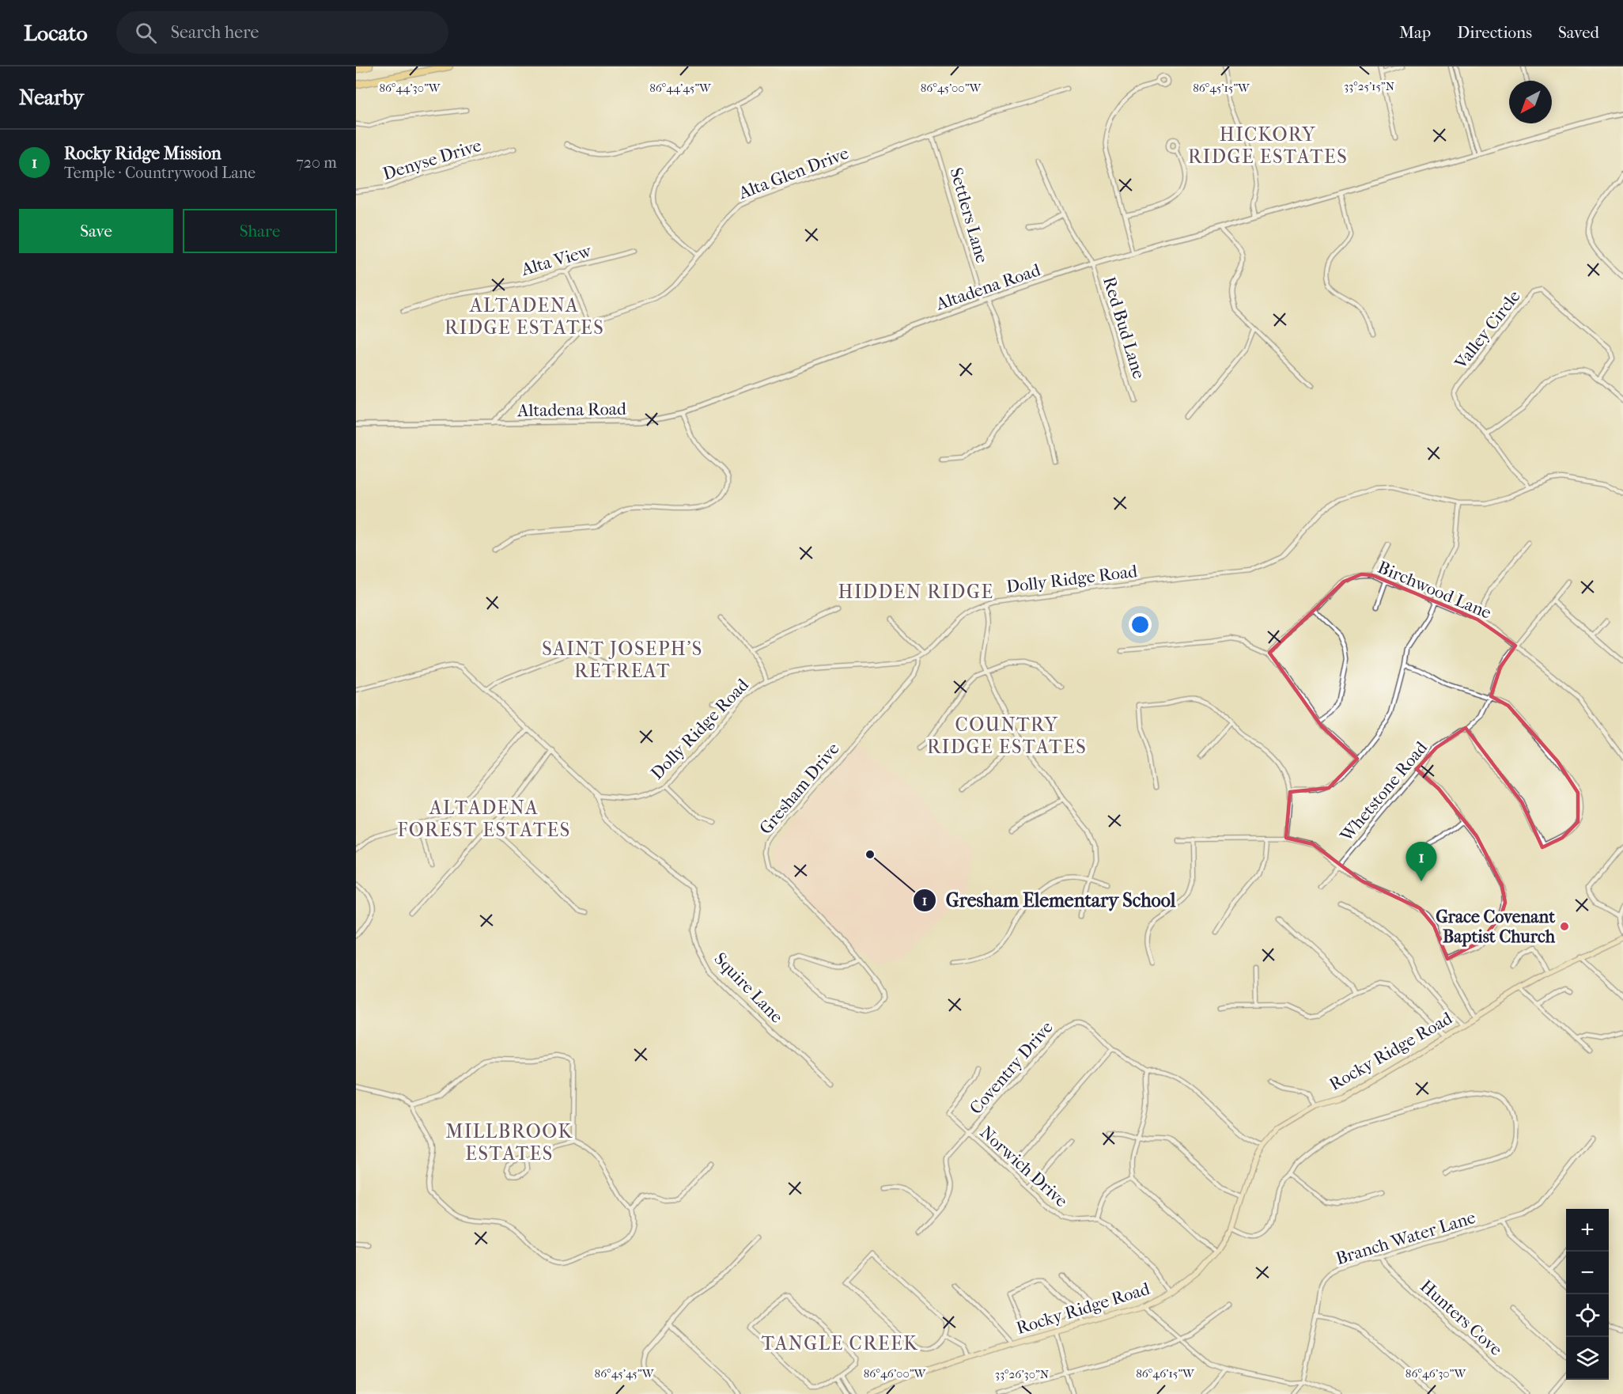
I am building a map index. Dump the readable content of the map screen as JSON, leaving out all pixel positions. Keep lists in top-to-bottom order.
{
  "streets": {
    "main road": ["Rocky Ridge Road"],
    "street": [
      "Denyse Drive",
      "Alta Glen Drive",
      "Settlers Lane",
      "Alta View",
      "Altadena Road",
      "Red Bud Lane",
      "Valley Circle",
      "Dolly Ridge Road",
      "Birchwood Lane",
      "Gresham Drive",
      "Whetstone Road",
      "Squire Lane",
      "Coventry Drive",
      "Norwich Drive",
      "Branch Water Lane",
      "Hunters Cove"
    ]
  },
  "crossings": [
    ["Alta Glen Drive", "Settlers Lane"],
    ["Alta Glen Drive", "Altadena Road"],
    ["Settlers Lane", "Altadena Road"],
    ["Altadena Road", "Red Bud Lane"],
    ["Valley Circle", "Dolly Ridge Road"],
    ["Dolly Ridge Road", "Gresham Drive"],
    ["Dolly Ridge Road", "Squire Lane"],
    ["Birchwood Lane", "Whetstone Road"],
    ["Rocky Ridge Road", "Coventry Drive"],
    ["Coventry Drive", "Norwich Drive"],
    ["Branch Water Lane", "Hunters Cove"]
  ],
  "districts": [
    "HICKORY RIDGE ESTATES",
    "ALTADENA RIDGE ESTATES",
    "HIDDEN RIDGE",
    "SAINT JOSEPH'S RETREAT",
    "COUNTRY RIDGE ESTATES",
    "ALTADENA FOREST ESTATES",
    "MILLBROOK ESTATES",
    "TANGLE CREEK"
  ],
  "places": ["Gresham Elementary School", "Grace Covenant Baptist Church"],
  "north": "bottom left",
  "page": {
    "header": "Locato",
    "search": "Search here",
    "nav": ["Map", "Directions", "Saved"],
    "heading": "Nearby",
    "list": [
      {
        "mark": "1",
        "name": "Rocky Ridge Mission",
        "note": "Temple · Countrywood Lane",
        "value": "720 m"
      }
    ],
    "buttons": ["Save", "Share"],
    "pins": "1",
    "map_buttons": ["+", "−"]
  },
  "coordinates": [
    "33°25'15\"N",
    "86°45'00\"W",
    "86°44'30\"W",
    "86°44'45\"W",
    "86°45'15\"W",
    "86°45'45\"W",
    "86°46'00\"W",
    "86°46'15\"W",
    "86°46'30\"W",
    "33°26'30\"N"
  ]
}
